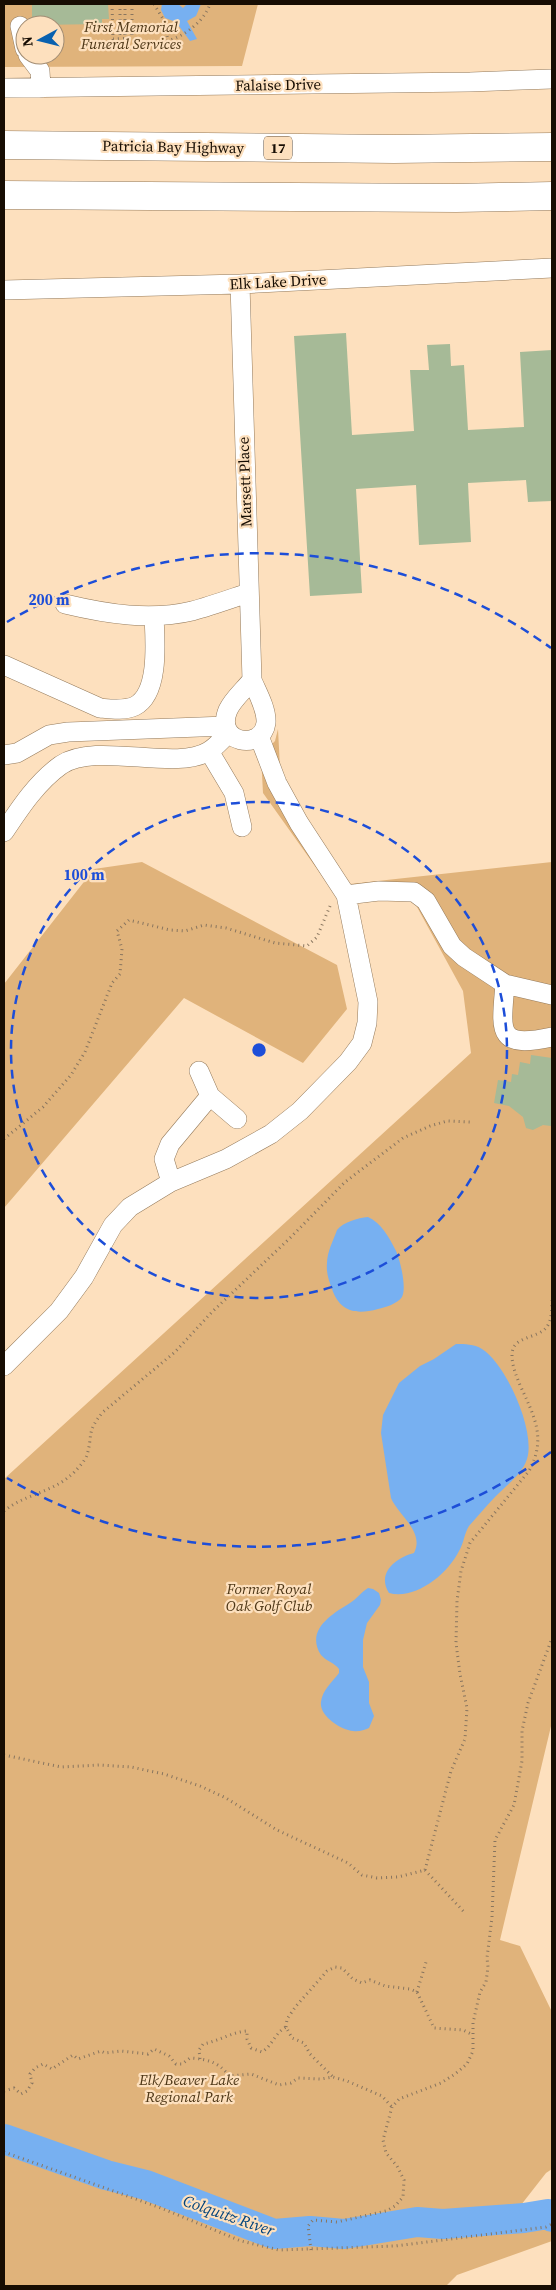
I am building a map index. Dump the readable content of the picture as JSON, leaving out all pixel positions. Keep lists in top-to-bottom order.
{
  "streets": {
    "highway": ["Patricia Bay Highway", "17"],
    "street": ["Falaise Drive", "Elk Lake Drive", "Marsett Place"]
  },
  "crossings": [
    ["Elk Lake Drive", "Marsett Place"]
  ],
  "water": ["Colquitz River"],
  "parks": ["First Memorial Funeral Services", "Former Royal Oak Golf Club", "Elk/Beaver Lake Regional Park"],
  "north": "left",
  "rings": ["200 m", "100 m"]
}
